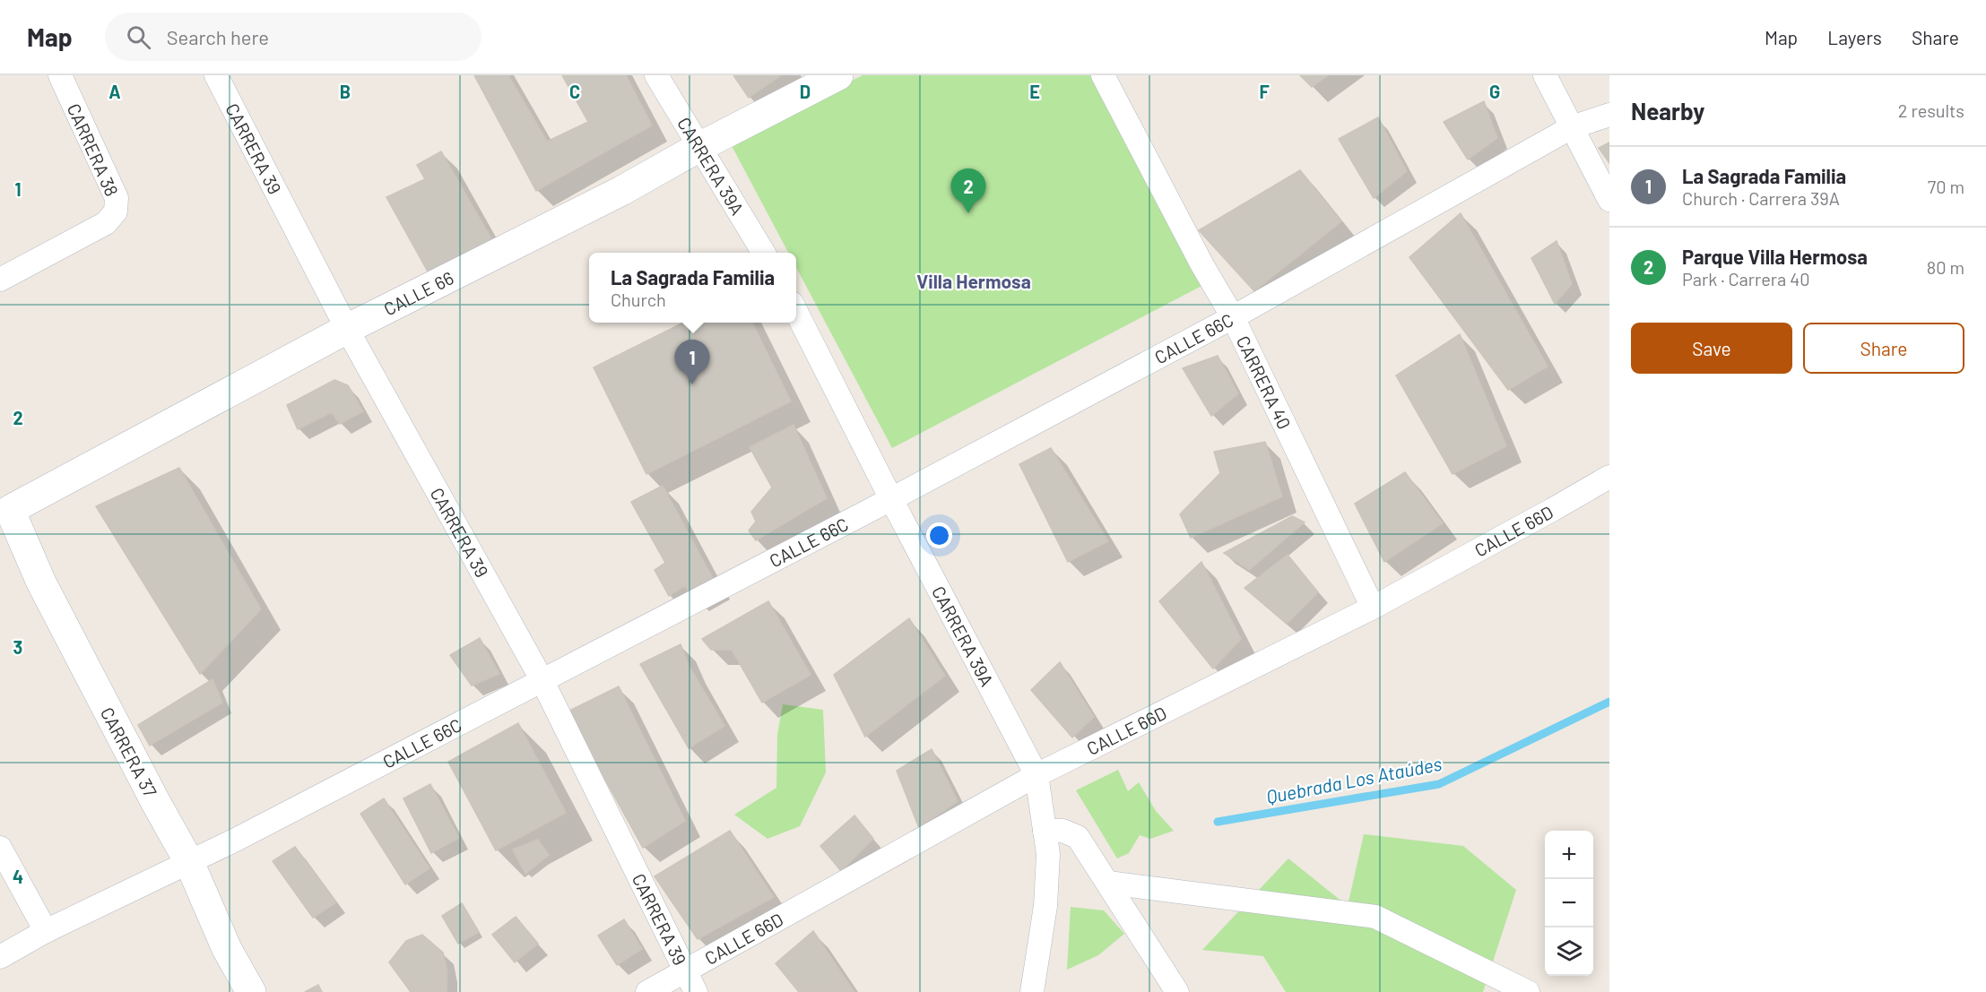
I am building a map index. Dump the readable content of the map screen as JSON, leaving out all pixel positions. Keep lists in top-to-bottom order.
{
  "streets": {
    "street": [
      "CARRERA 39",
      "CARRERA 38",
      "CARRERA 39A",
      "CALLE 66",
      "CALLE 66C",
      "CARRERA 40",
      "CALLE 66D",
      "CARRERA 37"
    ]
  },
  "crossings": [
    ["CARRERA 39", "CALLE 66"],
    ["CARRERA 39", "CALLE 66C"],
    ["CARRERA 39", "CALLE 66D"],
    ["CARRERA 39A", "CALLE 66"],
    ["CARRERA 39A", "CALLE 66C"],
    ["CARRERA 39A", "CALLE 66D"],
    ["CALLE 66", "CARRERA 37"],
    ["CALLE 66C", "CARRERA 40"],
    ["CALLE 66C", "CARRERA 37"],
    ["CARRERA 40", "CALLE 66D"]
  ],
  "districts": ["Villa Hermosa"],
  "water": ["Quebrada Los Ataúdes"],
  "page": {
    "header": "Map",
    "search": "Search here",
    "nav": ["Map", "Layers", "Share"],
    "heading": ["Nearby", "2 results"],
    "list": [
      {
        "mark": "1",
        "name": "La Sagrada Familia",
        "note": "Church · Carrera 39A",
        "value": "70 m"
      },
      {
        "mark": "2",
        "name": "Parque Villa Hermosa",
        "note": "Park · Carrera 40",
        "value": "80 m"
      }
    ],
    "pins": ["2", "1"],
    "popup": ["La Sagrada Familia", "Church"],
    "buttons": ["Save", "Share"],
    "map_buttons": ["+", "−"]
  },
  "grid": {
    "columns": [
      "A",
      "B",
      "C",
      "D",
      "E",
      "F",
      "G"
    ],
    "rows": [
      "1",
      "2",
      "3",
      "4"
    ]
  }
}
